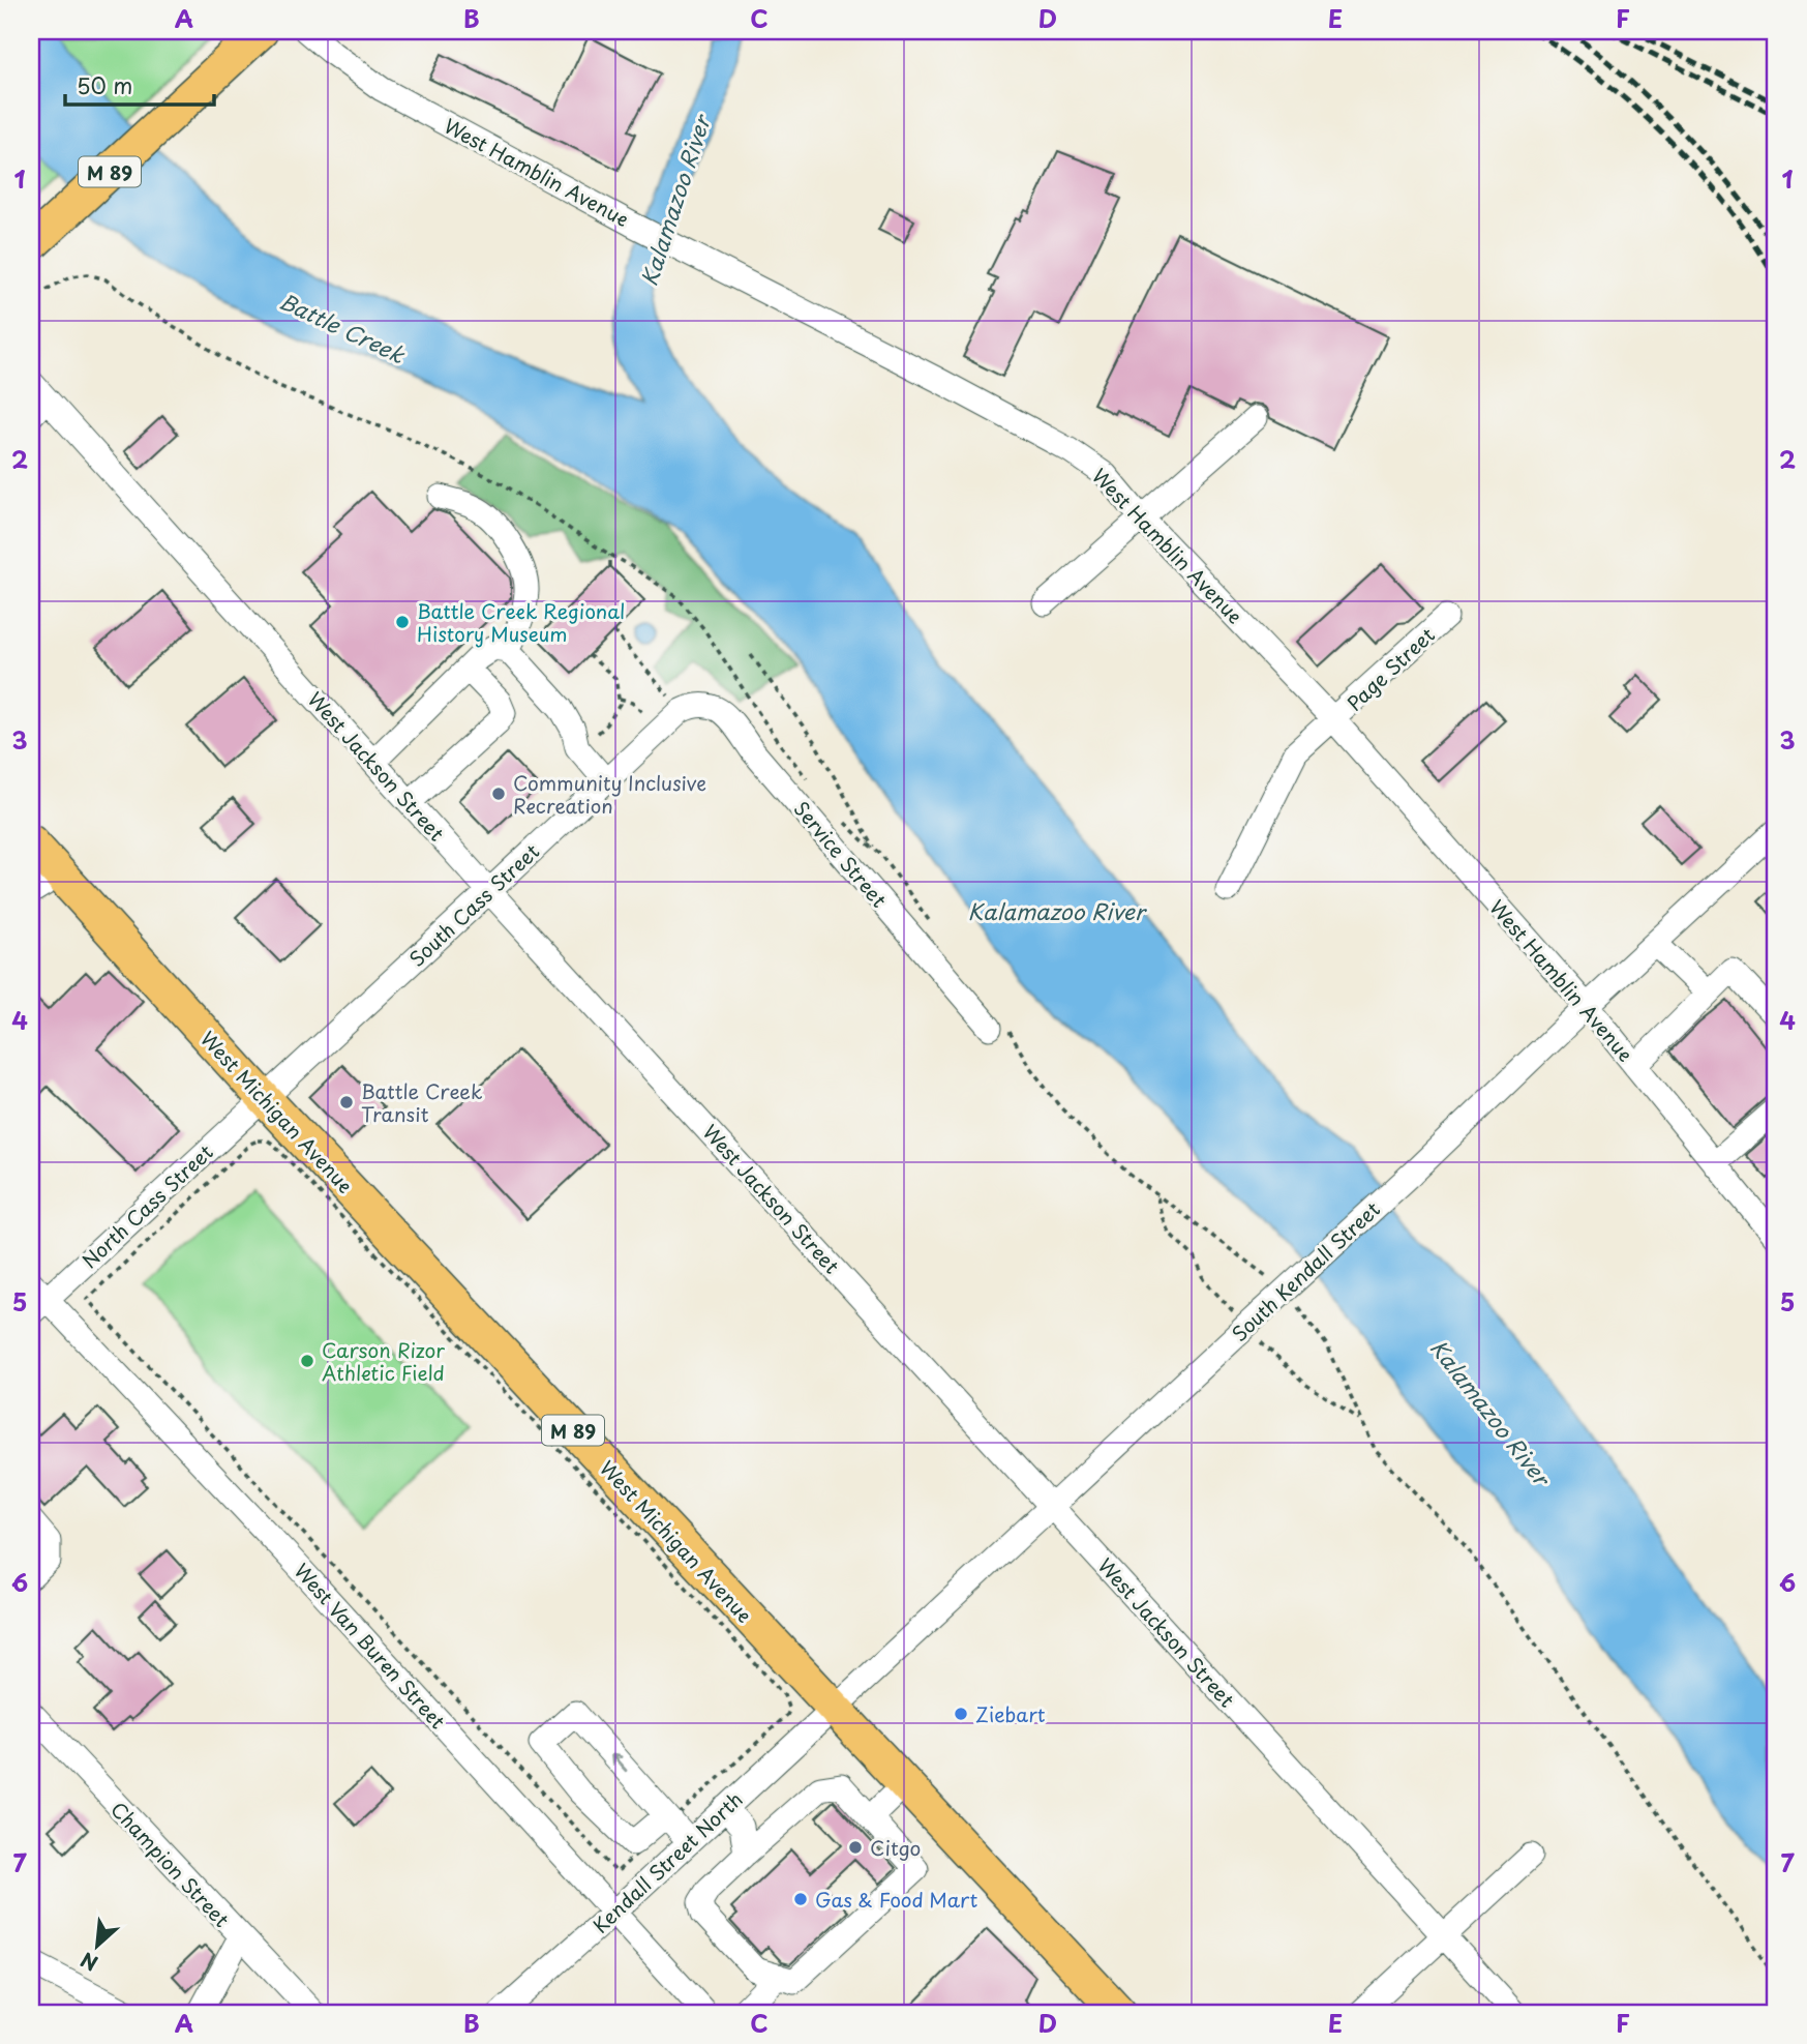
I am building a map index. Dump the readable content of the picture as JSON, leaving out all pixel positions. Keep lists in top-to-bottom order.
{
  "streets": {
    "highway": ["M 89", "West Michigan Avenue"],
    "street": [
      "West Hamblin Avenue",
      "Page Street",
      "West Jackson Street",
      "Service Street",
      "South Cass Street",
      "North Cass Street",
      "South Kendall Street",
      "West Van Buren Street",
      "Kendall Street North",
      "Champion Street"
    ]
  },
  "crossings": [
    ["West Hamblin Avenue", "Page Street"],
    ["West Hamblin Avenue", "South Kendall Street"],
    ["West Jackson Street", "South Cass Street"],
    ["West Jackson Street", "South Kendall Street"],
    ["Service Street", "South Cass Street"],
    ["South Cass Street", "West Michigan Avenue"],
    ["South Cass Street", "North Cass Street"],
    ["West Michigan Avenue", "North Cass Street"],
    ["West Michigan Avenue", "South Kendall Street"],
    ["West Michigan Avenue", "Kendall Street North"],
    ["North Cass Street", "West Van Buren Street"],
    ["South Kendall Street", "Kendall Street North"],
    ["West Van Buren Street", "Kendall Street North"]
  ],
  "water": ["Kalamazoo River", "Battle Creek"],
  "places": [
    "Battle Creek Regional History Museum",
    "Community Inclusive Recreation",
    "Battle Creek Transit",
    "Carson Rizor Athletic Field",
    "Ziebart",
    "Citgo",
    "Gas & Food Mart"
  ],
  "scale_bar": "50 m",
  "north": "bottom left",
  "grid": {
    "columns": [
      "A",
      "B",
      "C",
      "D",
      "E",
      "F"
    ],
    "rows": [
      "1",
      "2",
      "3",
      "4",
      "5",
      "6",
      "7"
    ]
  }
}
